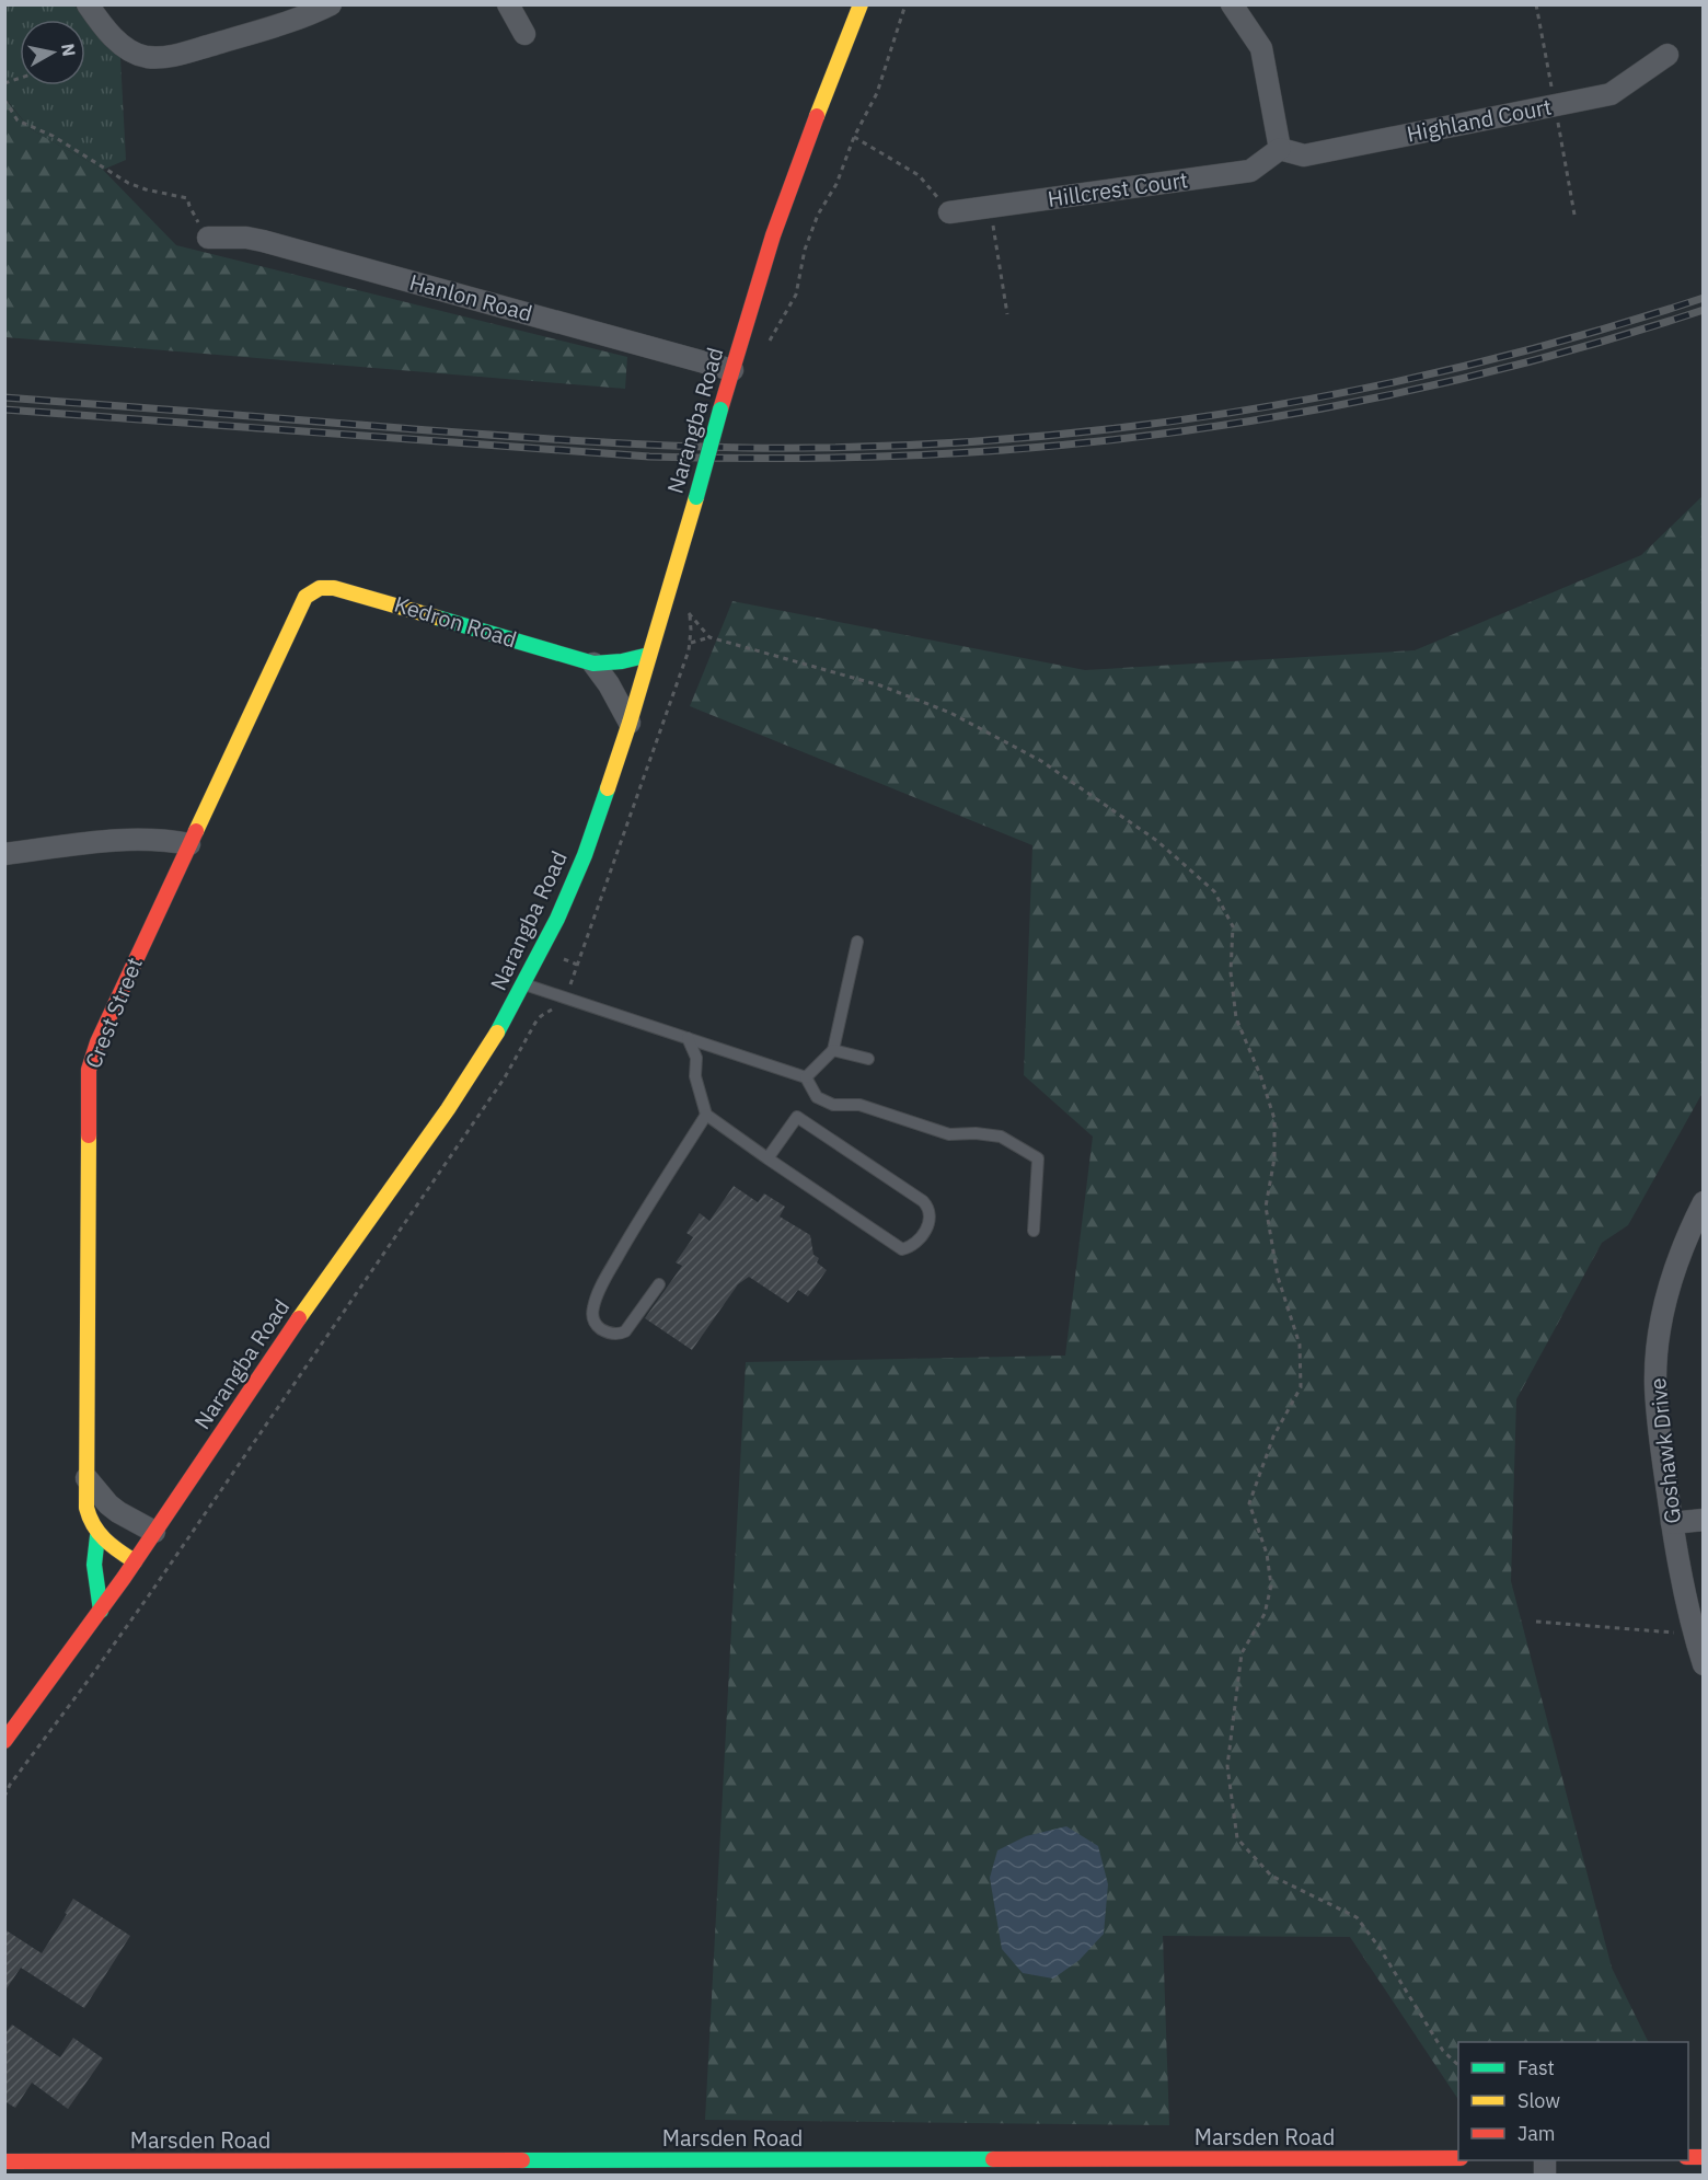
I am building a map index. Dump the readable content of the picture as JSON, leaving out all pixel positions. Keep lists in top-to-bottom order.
{
  "streets": {
    "street": [
      "Highland Court",
      "Hillcrest Court",
      "Hanlon Road",
      "Narangba Road",
      "Kedron Road",
      "Crest Street",
      "Goshawk Drive",
      "Marsden Road"
    ]
  },
  "crossings": [
    ["Highland Court", "Hillcrest Court"],
    ["Hanlon Road", "Narangba Road"],
    ["Narangba Road", "Kedron Road"],
    ["Kedron Road", "Crest Street"]
  ],
  "legend": ["Fast", "Slow", "Jam"],
  "north": "right"
}
